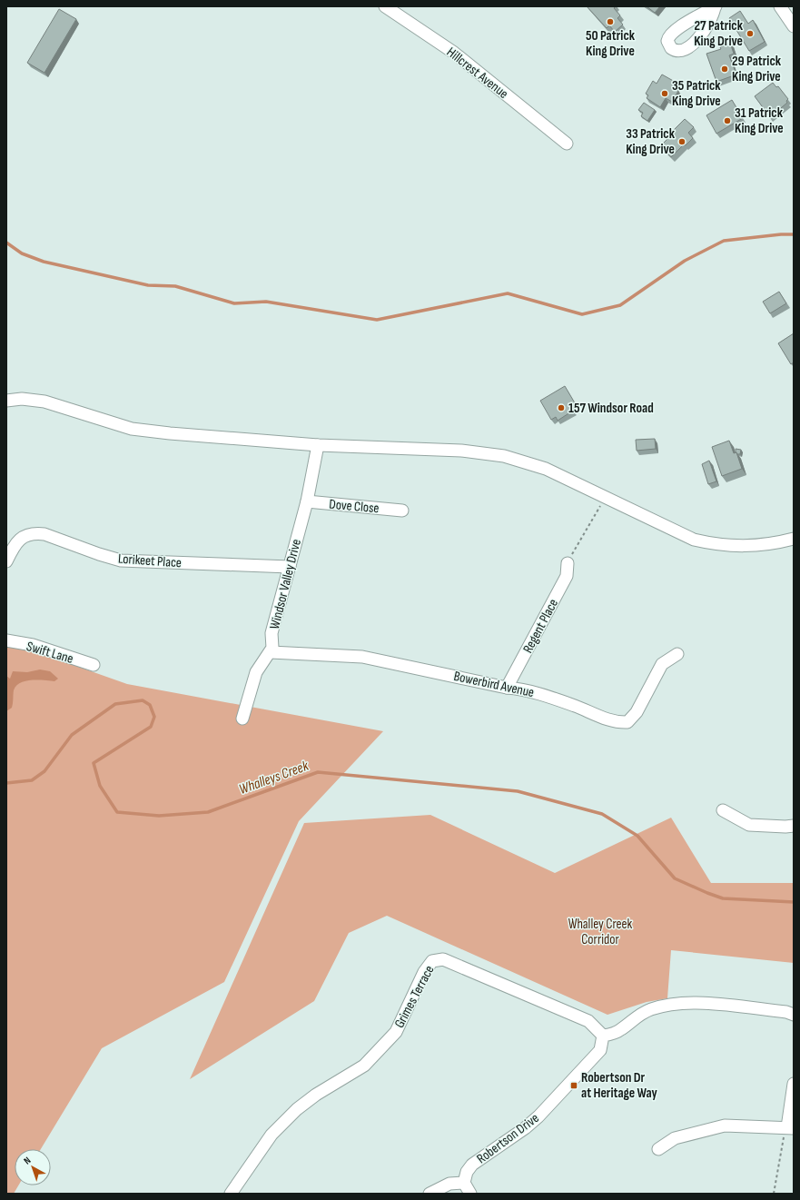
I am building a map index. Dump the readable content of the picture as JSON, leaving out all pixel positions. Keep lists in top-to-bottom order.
{
  "streets": {
    "street": [
      "Hillcrest Avenue",
      "Dove Close",
      "Lorikeet Place",
      "Windsor Valley Drive",
      "Regent Place",
      "Swift Lane",
      "Bowerbird Avenue",
      "Grimes Terrace",
      "Robertson Drive"
    ]
  },
  "crossings": [
    ["Dove Close", "Windsor Valley Drive"],
    ["Lorikeet Place", "Windsor Valley Drive"],
    ["Windsor Valley Drive", "Bowerbird Avenue"],
    ["Regent Place", "Bowerbird Avenue"],
    ["Grimes Terrace", "Robertson Drive"]
  ],
  "water": ["Whalleys Creek"],
  "parks": ["Whalley Creek Corridor"],
  "places": {
    "other": [
      "50 Patrick King Drive",
      "27 Patrick King Drive",
      "29 Patrick King Drive",
      "35 Patrick King Drive",
      "31 Patrick King Drive",
      "33 Patrick King Drive",
      "157 Windsor Road"
    ],
    "transit": ["Robertson Dr at Heritage Way"]
  },
  "north": "top left"
}
